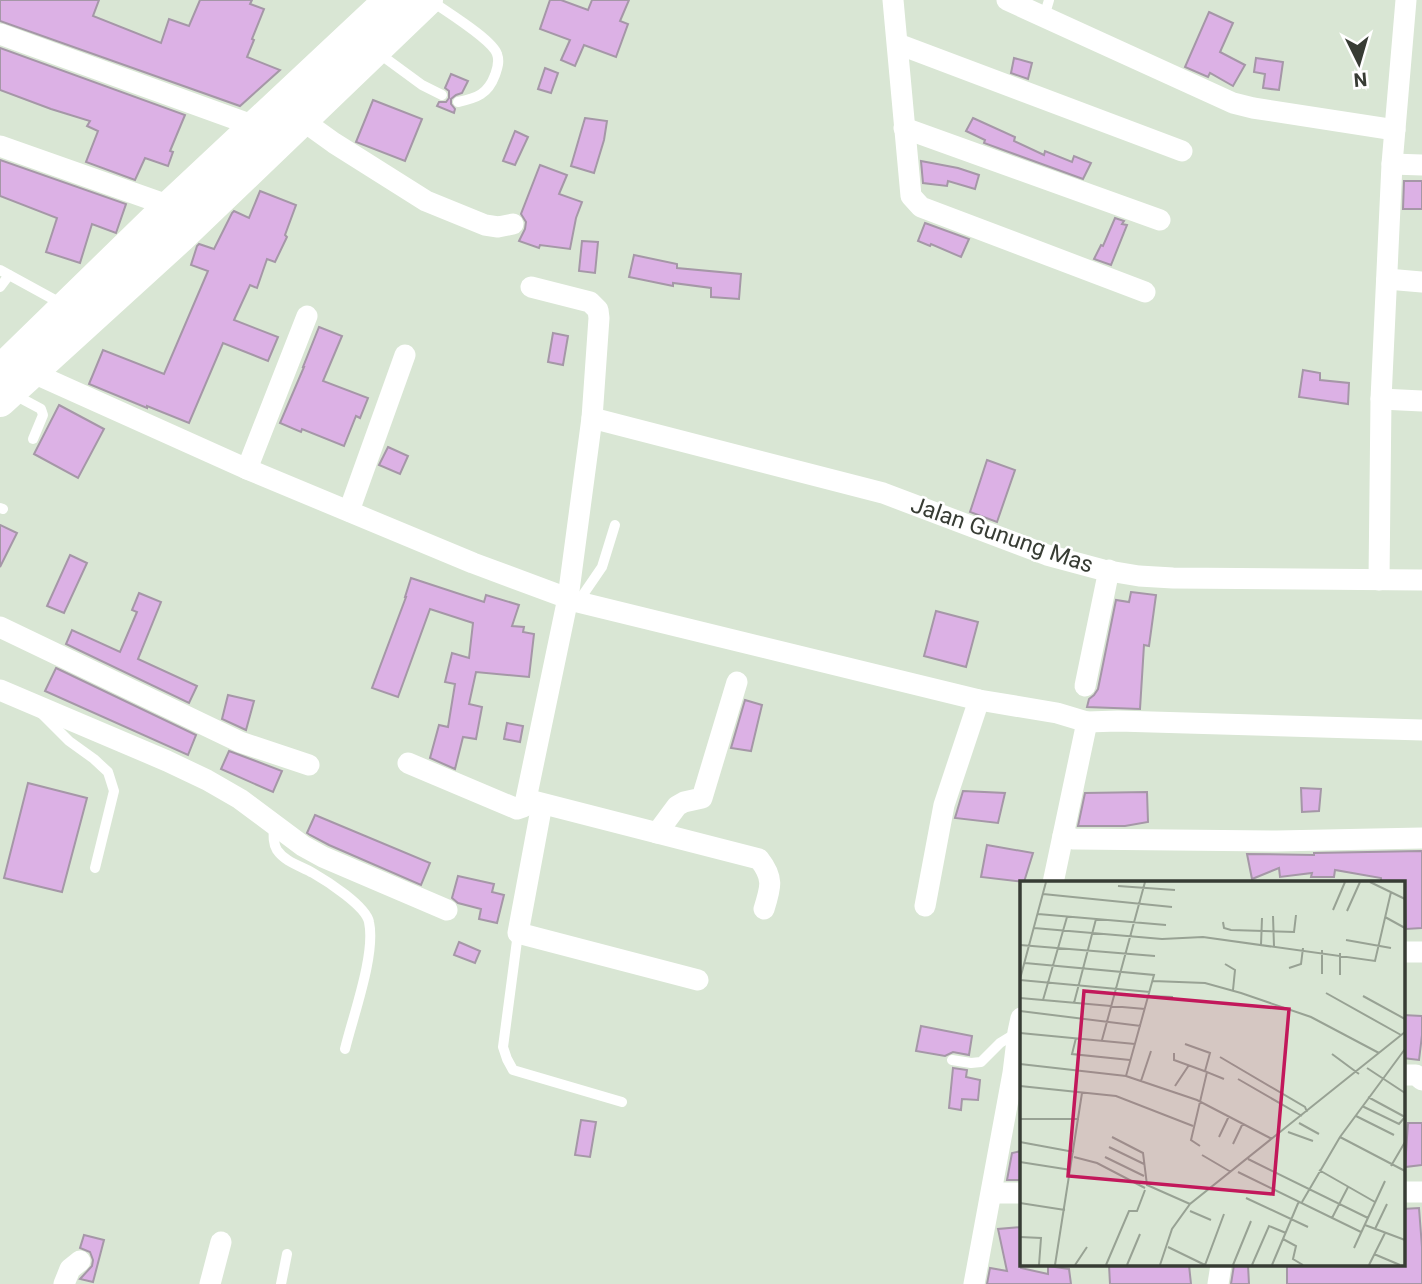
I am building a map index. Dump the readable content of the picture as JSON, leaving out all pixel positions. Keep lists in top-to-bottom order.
{
  "streets": {
    "street": ["Jalan Gunung Mas"]
  },
  "north": "bottom"
}
